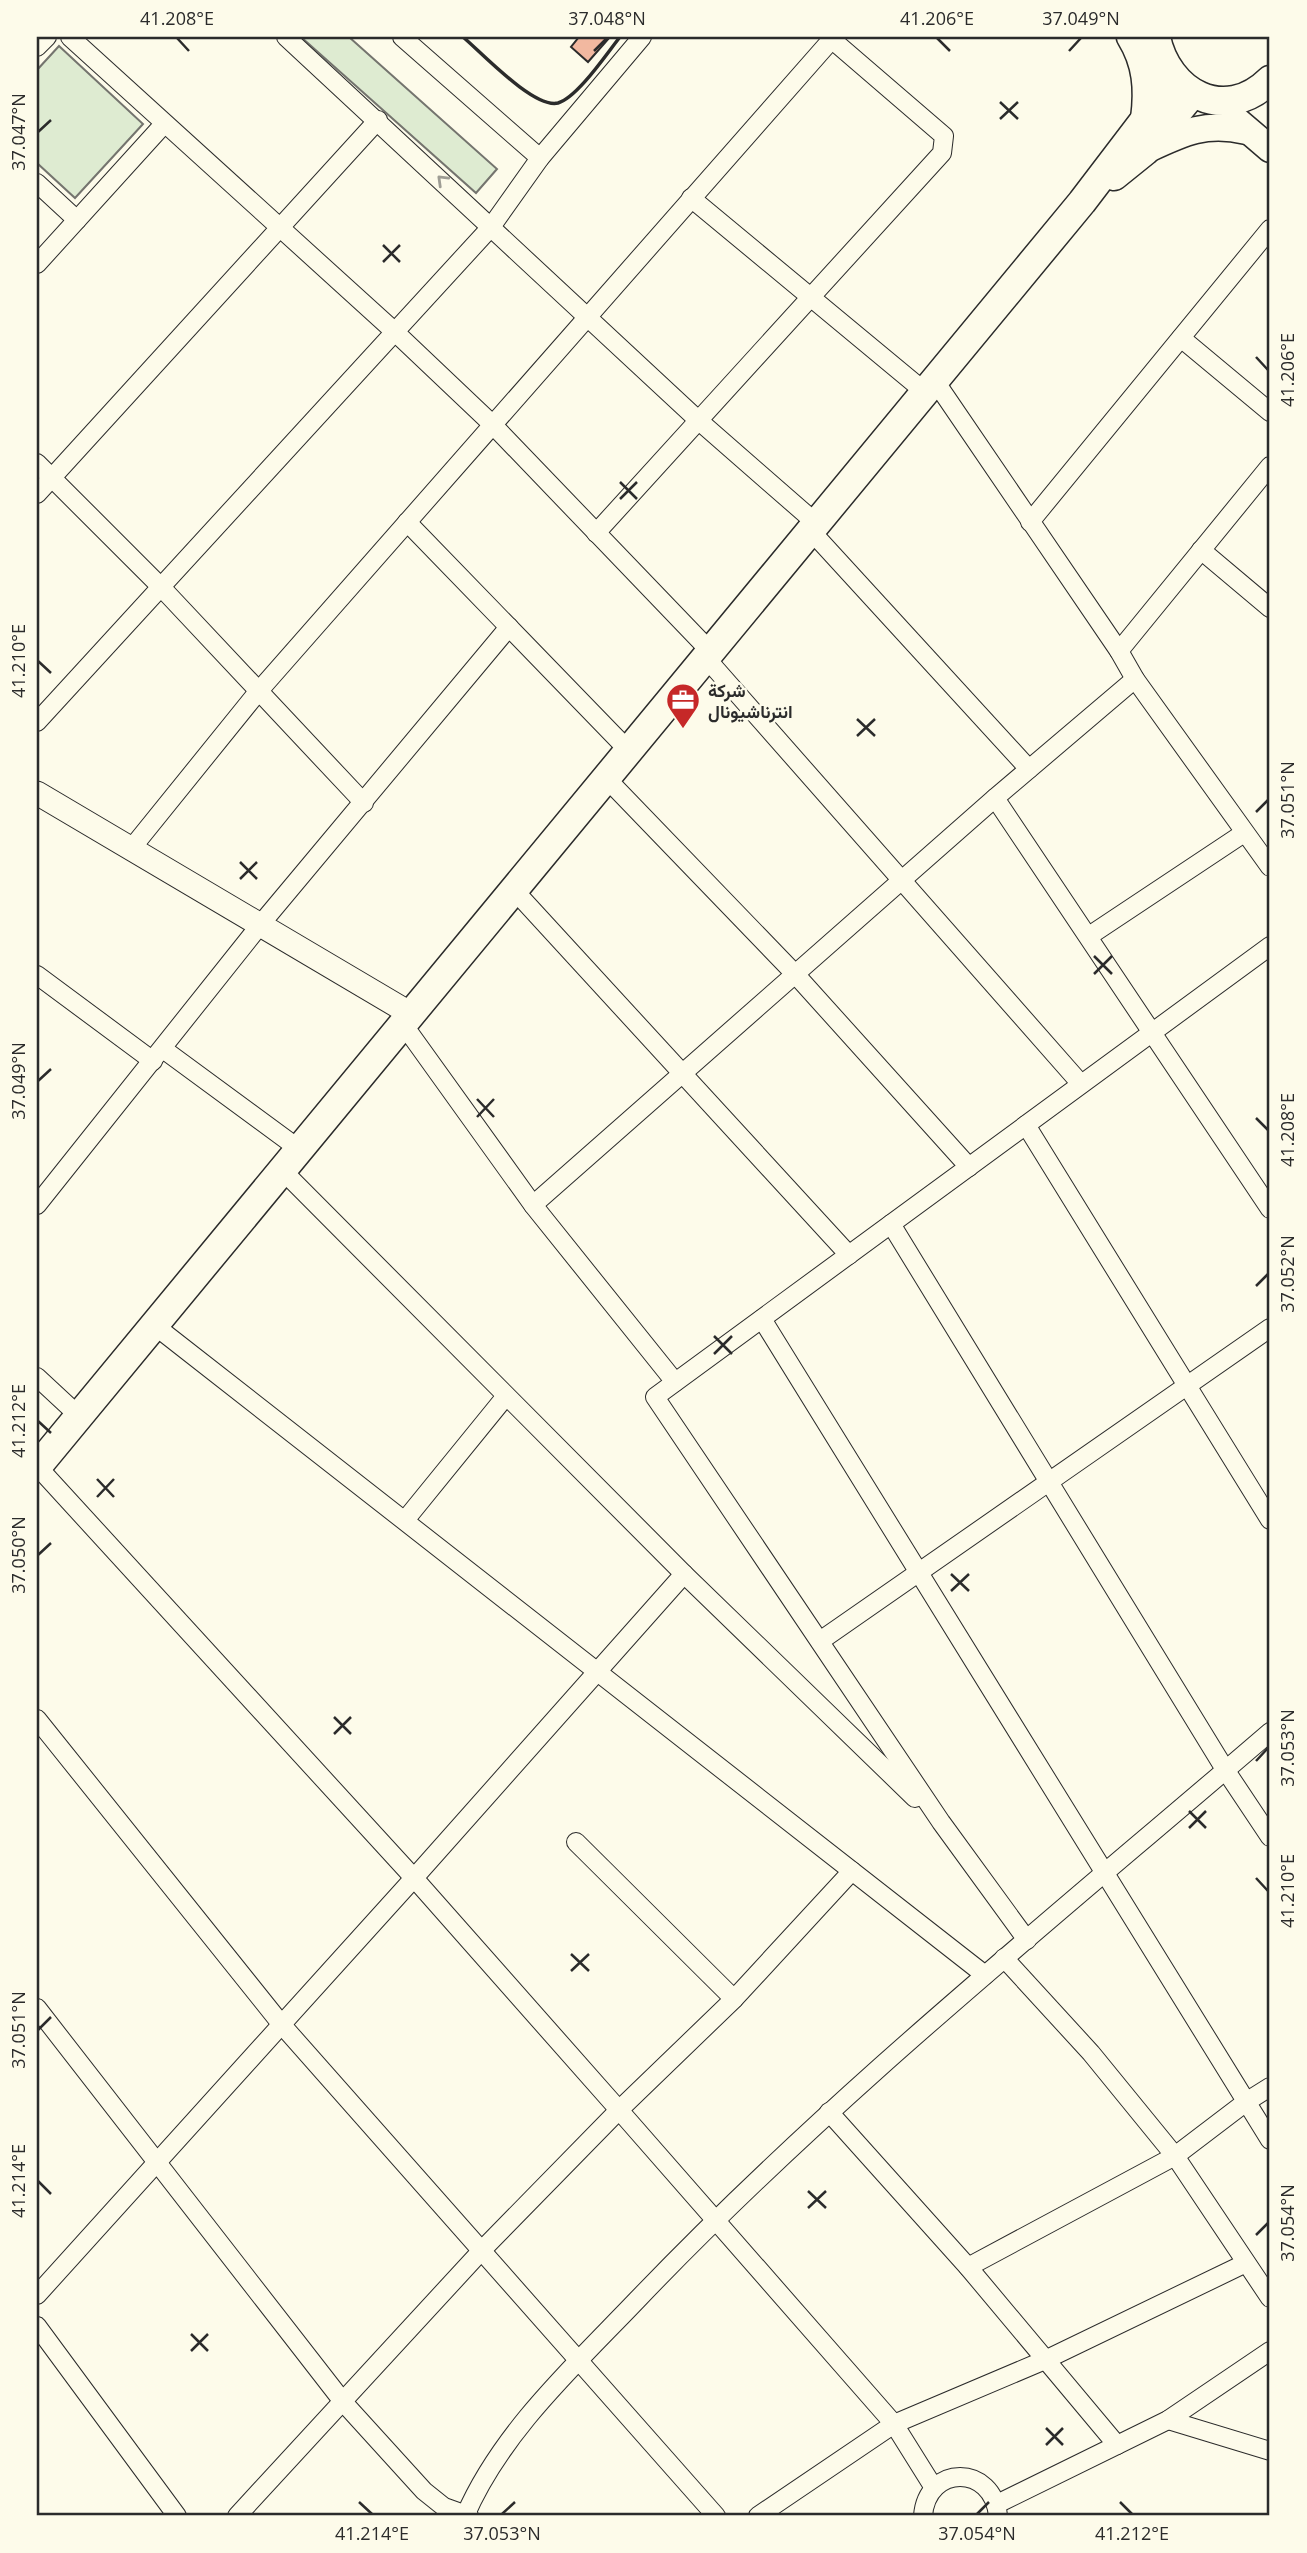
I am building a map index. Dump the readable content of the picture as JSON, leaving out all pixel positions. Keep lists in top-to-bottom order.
{
  "places": {
    "office": ["شركة انترناشيونال"]
  },
  "coordinates": [
    "41.208°E",
    "37.048°N",
    "41.206°E",
    "37.049°N",
    "37.047°N",
    "41.210°E",
    "37.051°N",
    "37.052°N",
    "41.212°E",
    "37.050°N",
    "37.053°N",
    "41.214°E",
    "37.054°N"
  ]
}
